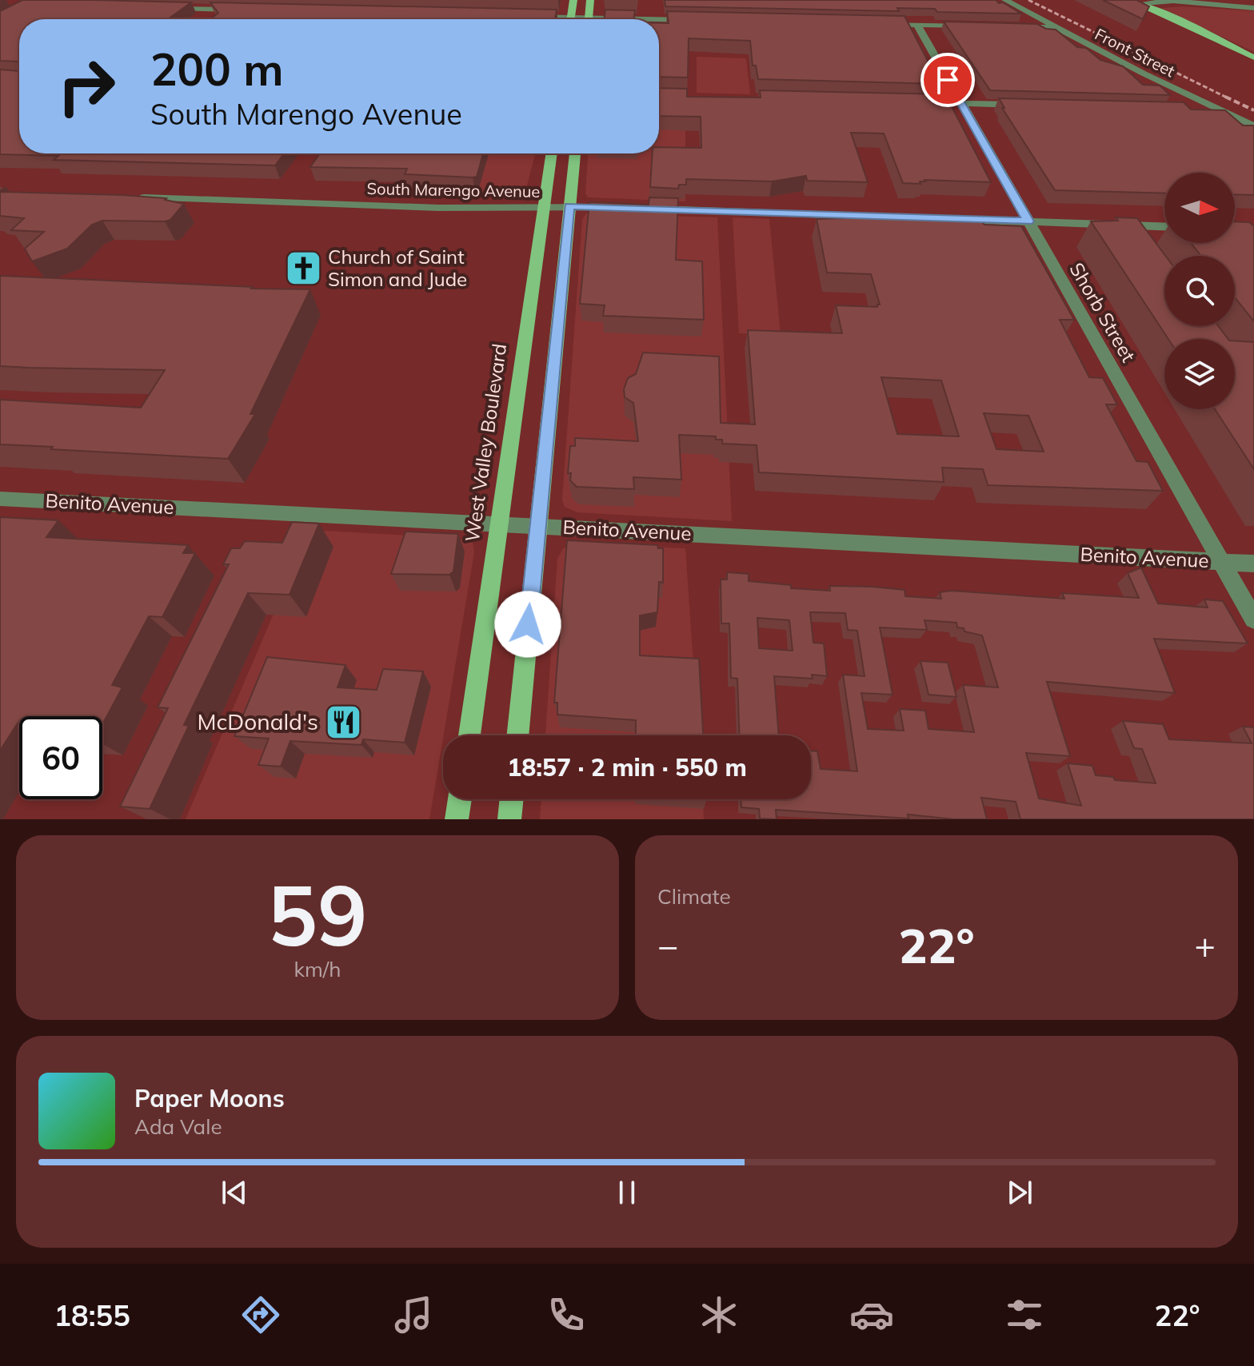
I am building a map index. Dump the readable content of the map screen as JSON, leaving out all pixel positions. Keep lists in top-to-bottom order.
{
  "streets": {
    "main road": ["West Valley Boulevard"],
    "street": [
      "Front Street",
      "South Marengo Avenue",
      "Shorb Street",
      "Benito Avenue"
    ]
  },
  "crossings": [
    ["South Marengo Avenue", "Shorb Street"],
    ["South Marengo Avenue", "West Valley Boulevard"],
    ["Shorb Street", "Benito Avenue"],
    ["West Valley Boulevard", "Benito Avenue"]
  ],
  "places": {
    "church": ["Church of Saint Simon and Jude"],
    "restaurant": ["McDonald's"]
  },
  "north": "right",
  "page": {
    "turn": ["200 m", "South Marengo Avenue"],
    "limit": "60",
    "trip": "18:57 · 2 min · 550 m",
    "tile": [
      ["59", "km/h"],
      "Climate"
    ],
    "heat": ["−", "22°", "+"],
    "song": ["Paper Moons", "Ada Vale"],
    "tabs": ["18:55", "22°"]
  }
}
